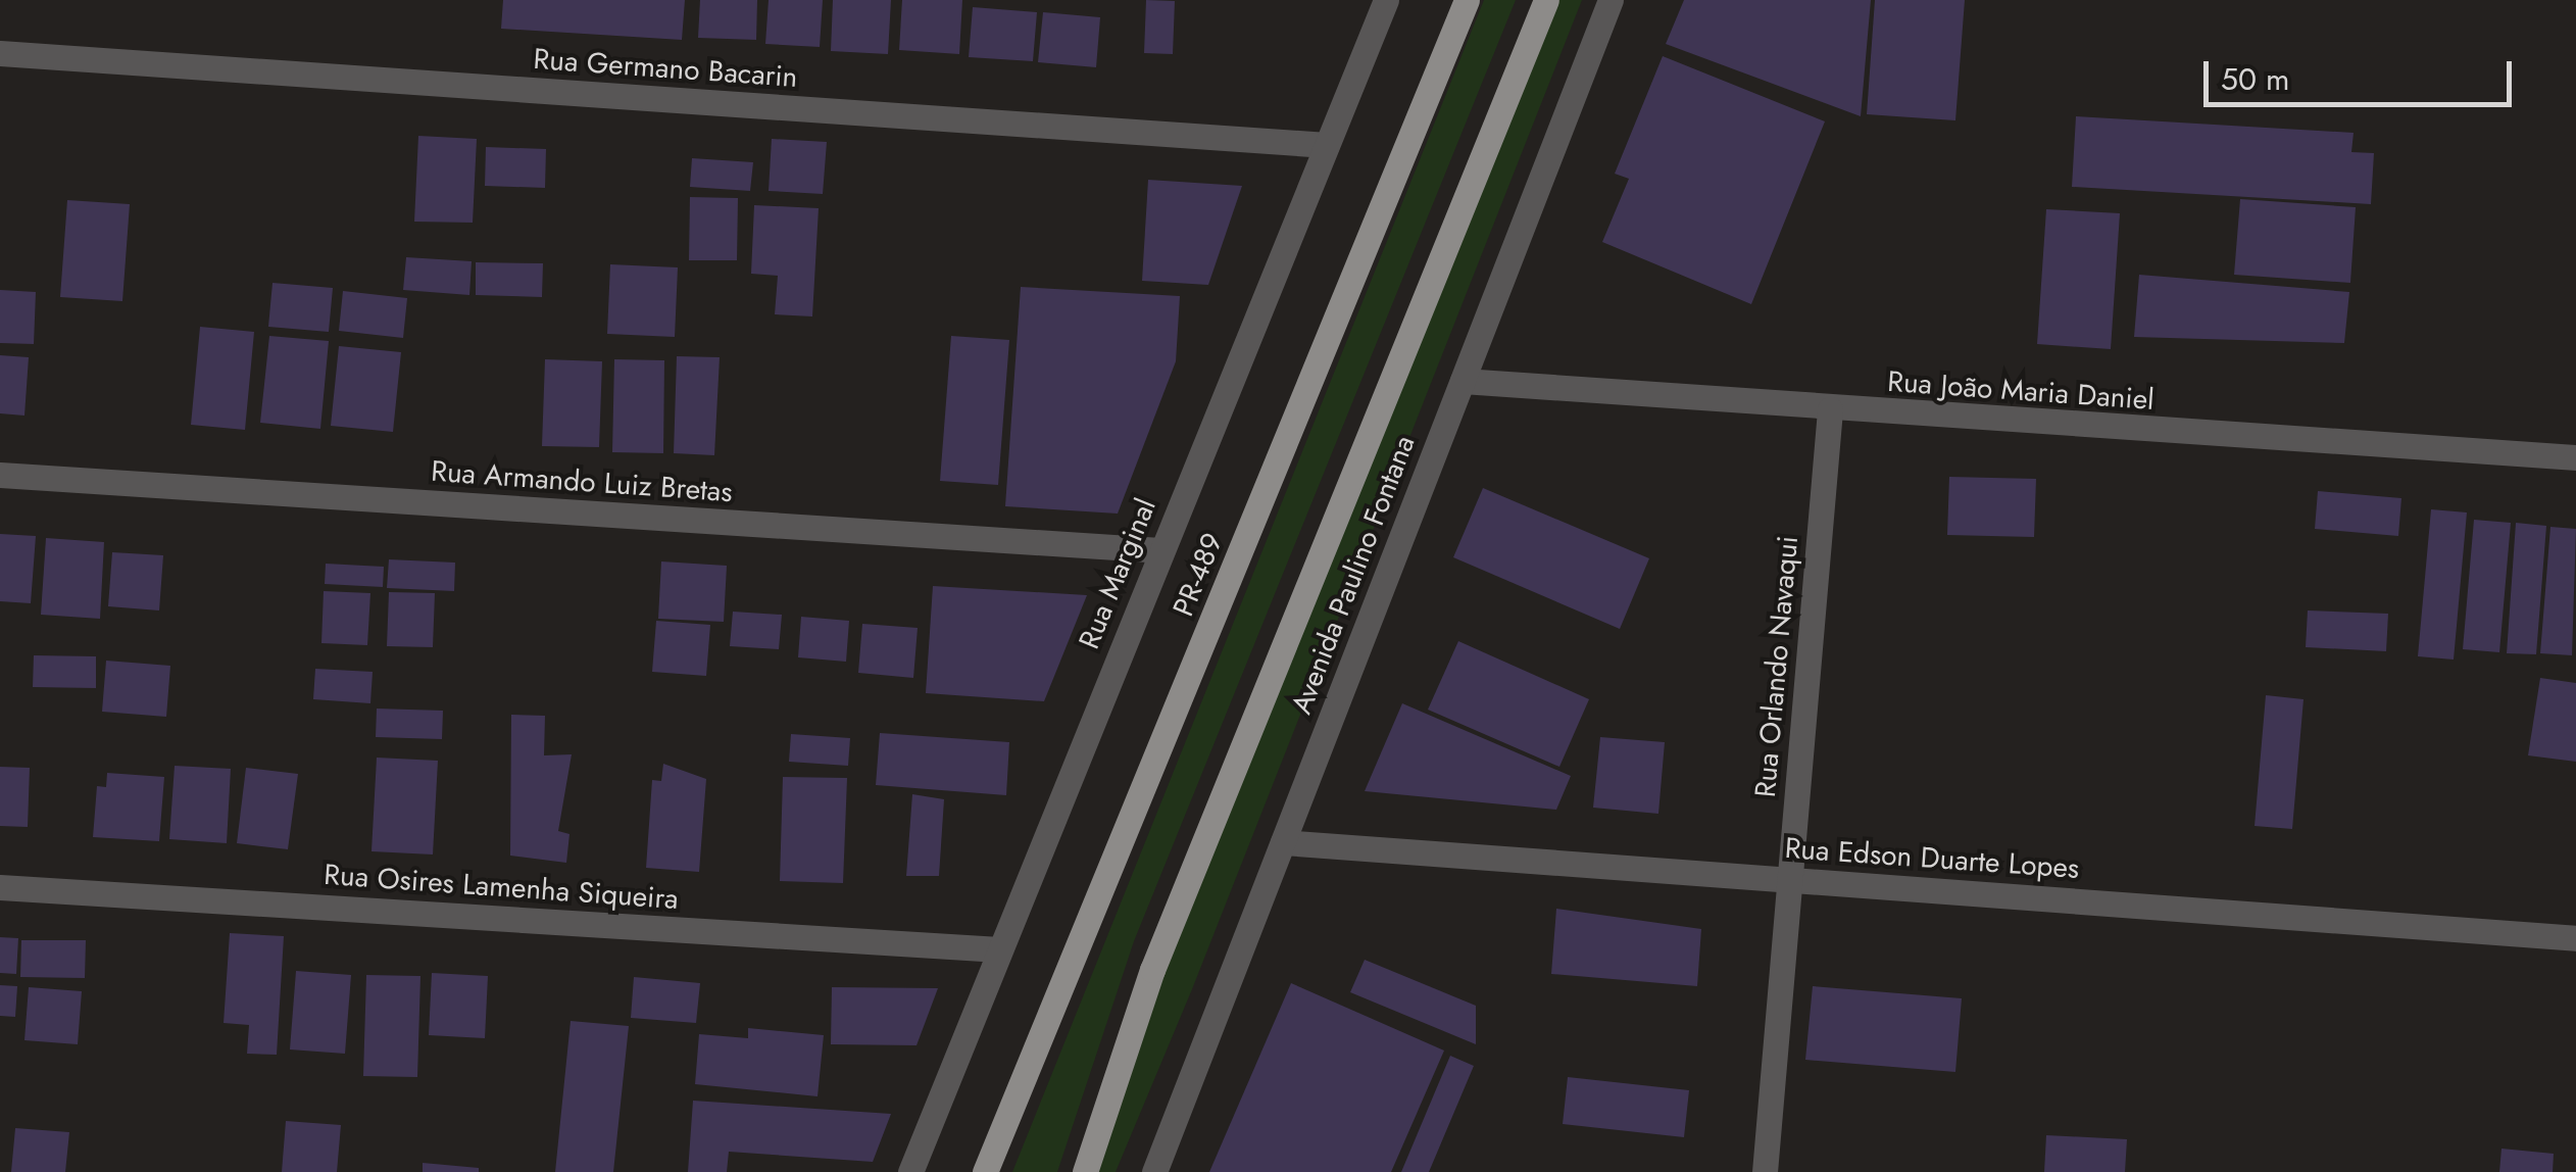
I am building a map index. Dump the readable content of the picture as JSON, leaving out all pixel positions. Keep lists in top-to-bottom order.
{
  "streets": {
    "main road": ["PR-489"],
    "street": [
      "Rua Germano Bacarin",
      "Rua João Maria Daniel",
      "Rua Armando Luiz Bretas",
      "Rua Marginal",
      "Avenida Paulino Fontana",
      "Rua Orlando Navaqui",
      "Rua Edson Duarte Lopes",
      "Rua Osires Lamenha Siqueira"
    ]
  },
  "crossings": [
    ["Rua Germano Bacarin", "Rua Marginal"],
    ["Rua João Maria Daniel", "Avenida Paulino Fontana"],
    ["Rua João Maria Daniel", "Rua Orlando Navaqui"],
    ["Rua Armando Luiz Bretas", "Rua Marginal"],
    ["Rua Marginal", "Rua Osires Lamenha Siqueira"],
    ["Avenida Paulino Fontana", "Rua Edson Duarte Lopes"],
    ["Rua Orlando Navaqui", "Rua Edson Duarte Lopes"]
  ],
  "scale_bar": "50 m"
}
